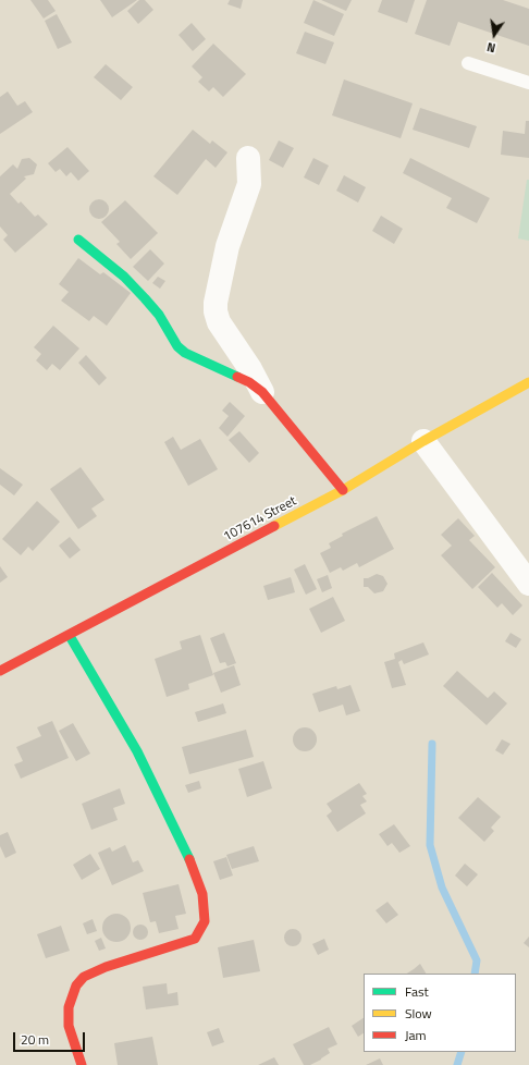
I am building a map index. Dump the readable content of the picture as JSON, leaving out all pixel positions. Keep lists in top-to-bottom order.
{
  "streets": {
    "street": ["107614 Street"]
  },
  "legend": ["Fast", "Slow", "Jam"],
  "scale_bar": "20 m",
  "north": "bottom"
}
